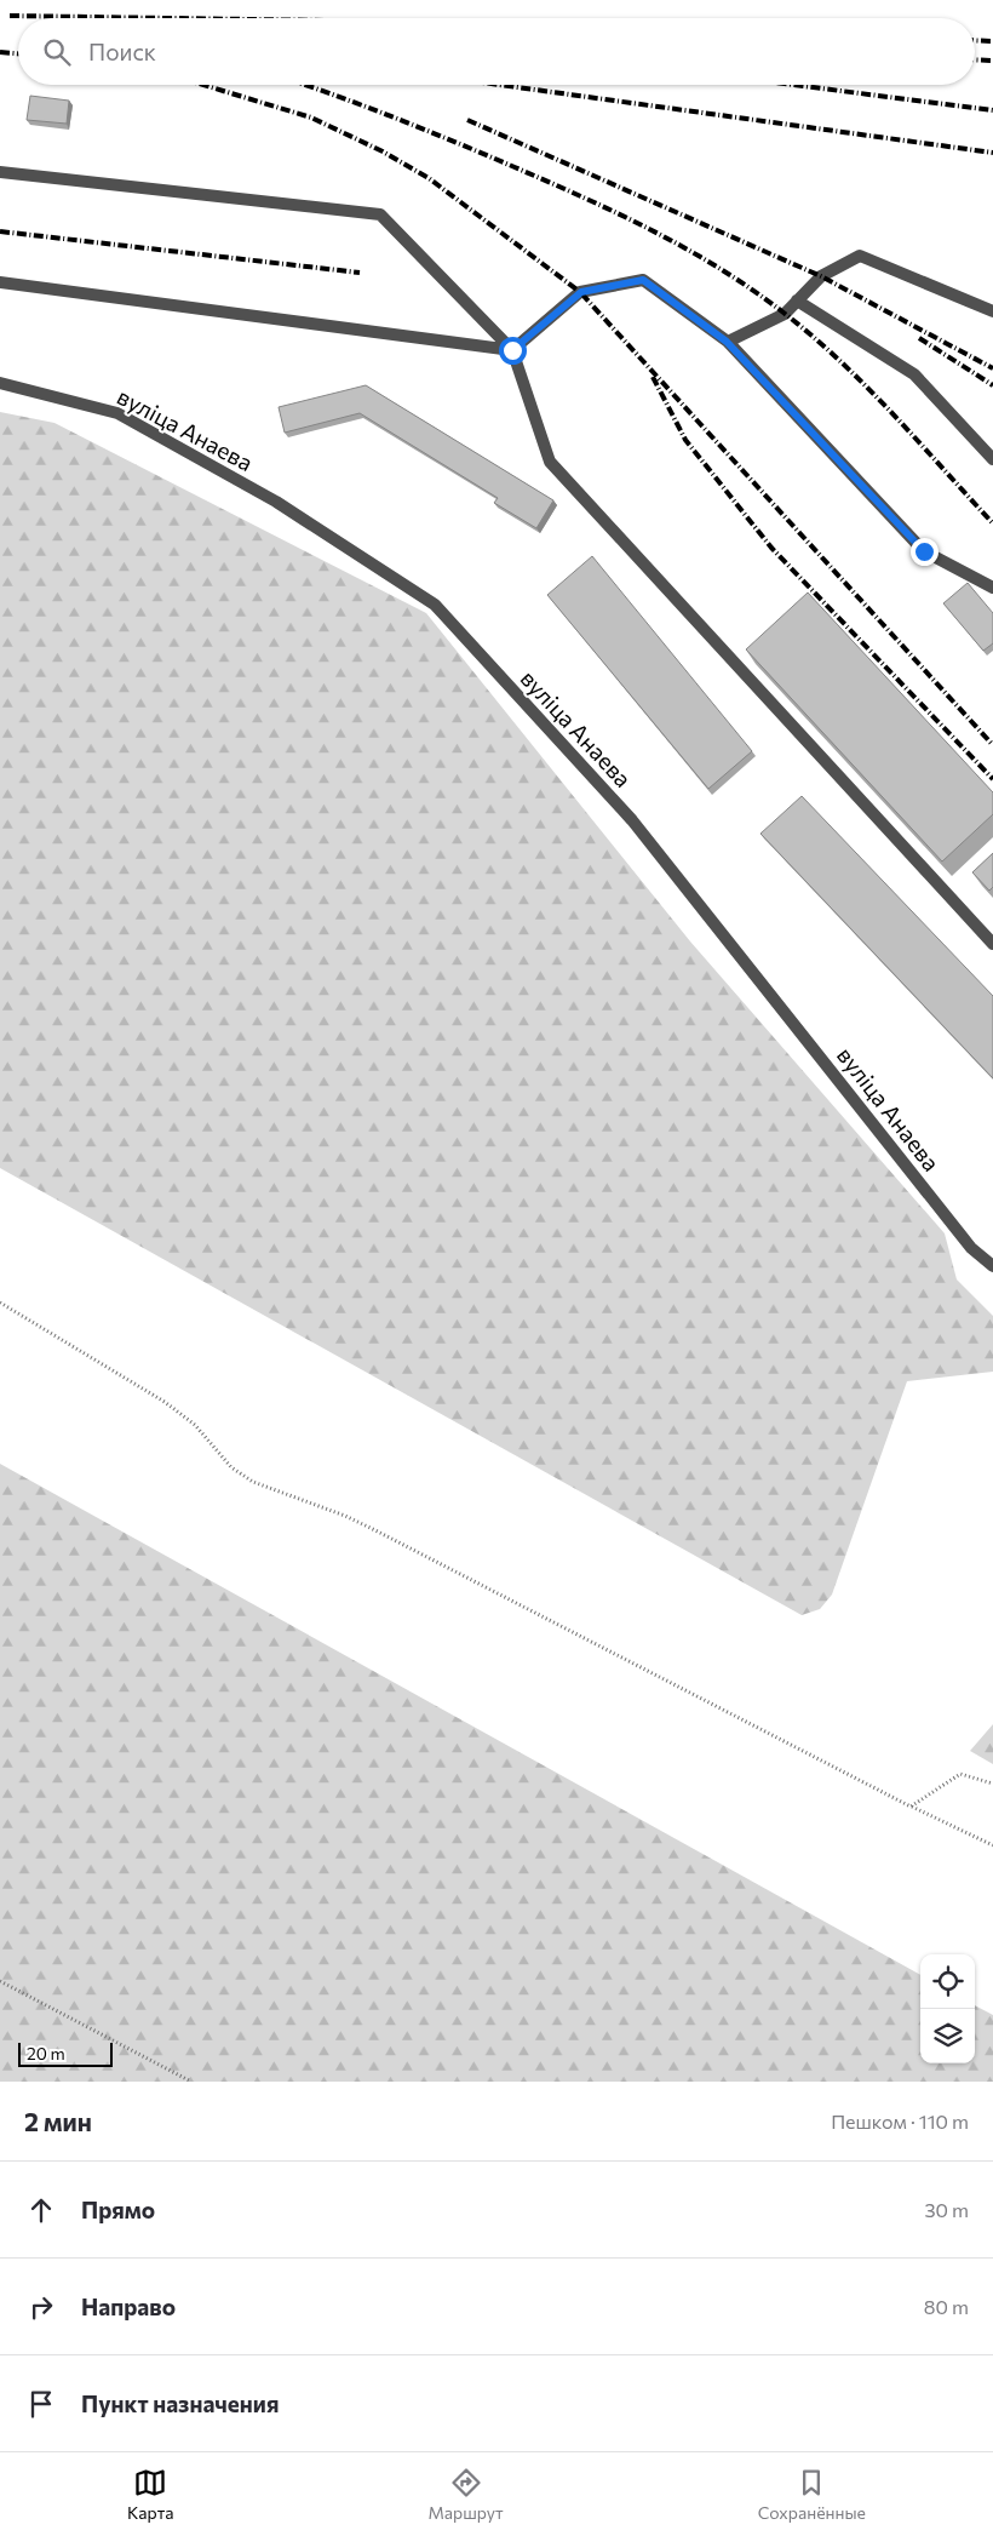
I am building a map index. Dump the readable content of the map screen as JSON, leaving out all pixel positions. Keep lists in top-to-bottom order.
{
  "streets": {
    "lane": ["вуліца Анаева"]
  },
  "scale_bar": "20 m",
  "page": {
    "search": "Поиск",
    "scale": "20 m",
    "heading": ["2 мин", "Пешком · 110 m"],
    "list": [
      ["Прямо", "30 m"],
      ["Направо", "80 m"],
      "Пункт назначения"
    ],
    "nav": ["Карта", "Маршрут", "Сохранённые"]
  }
}
